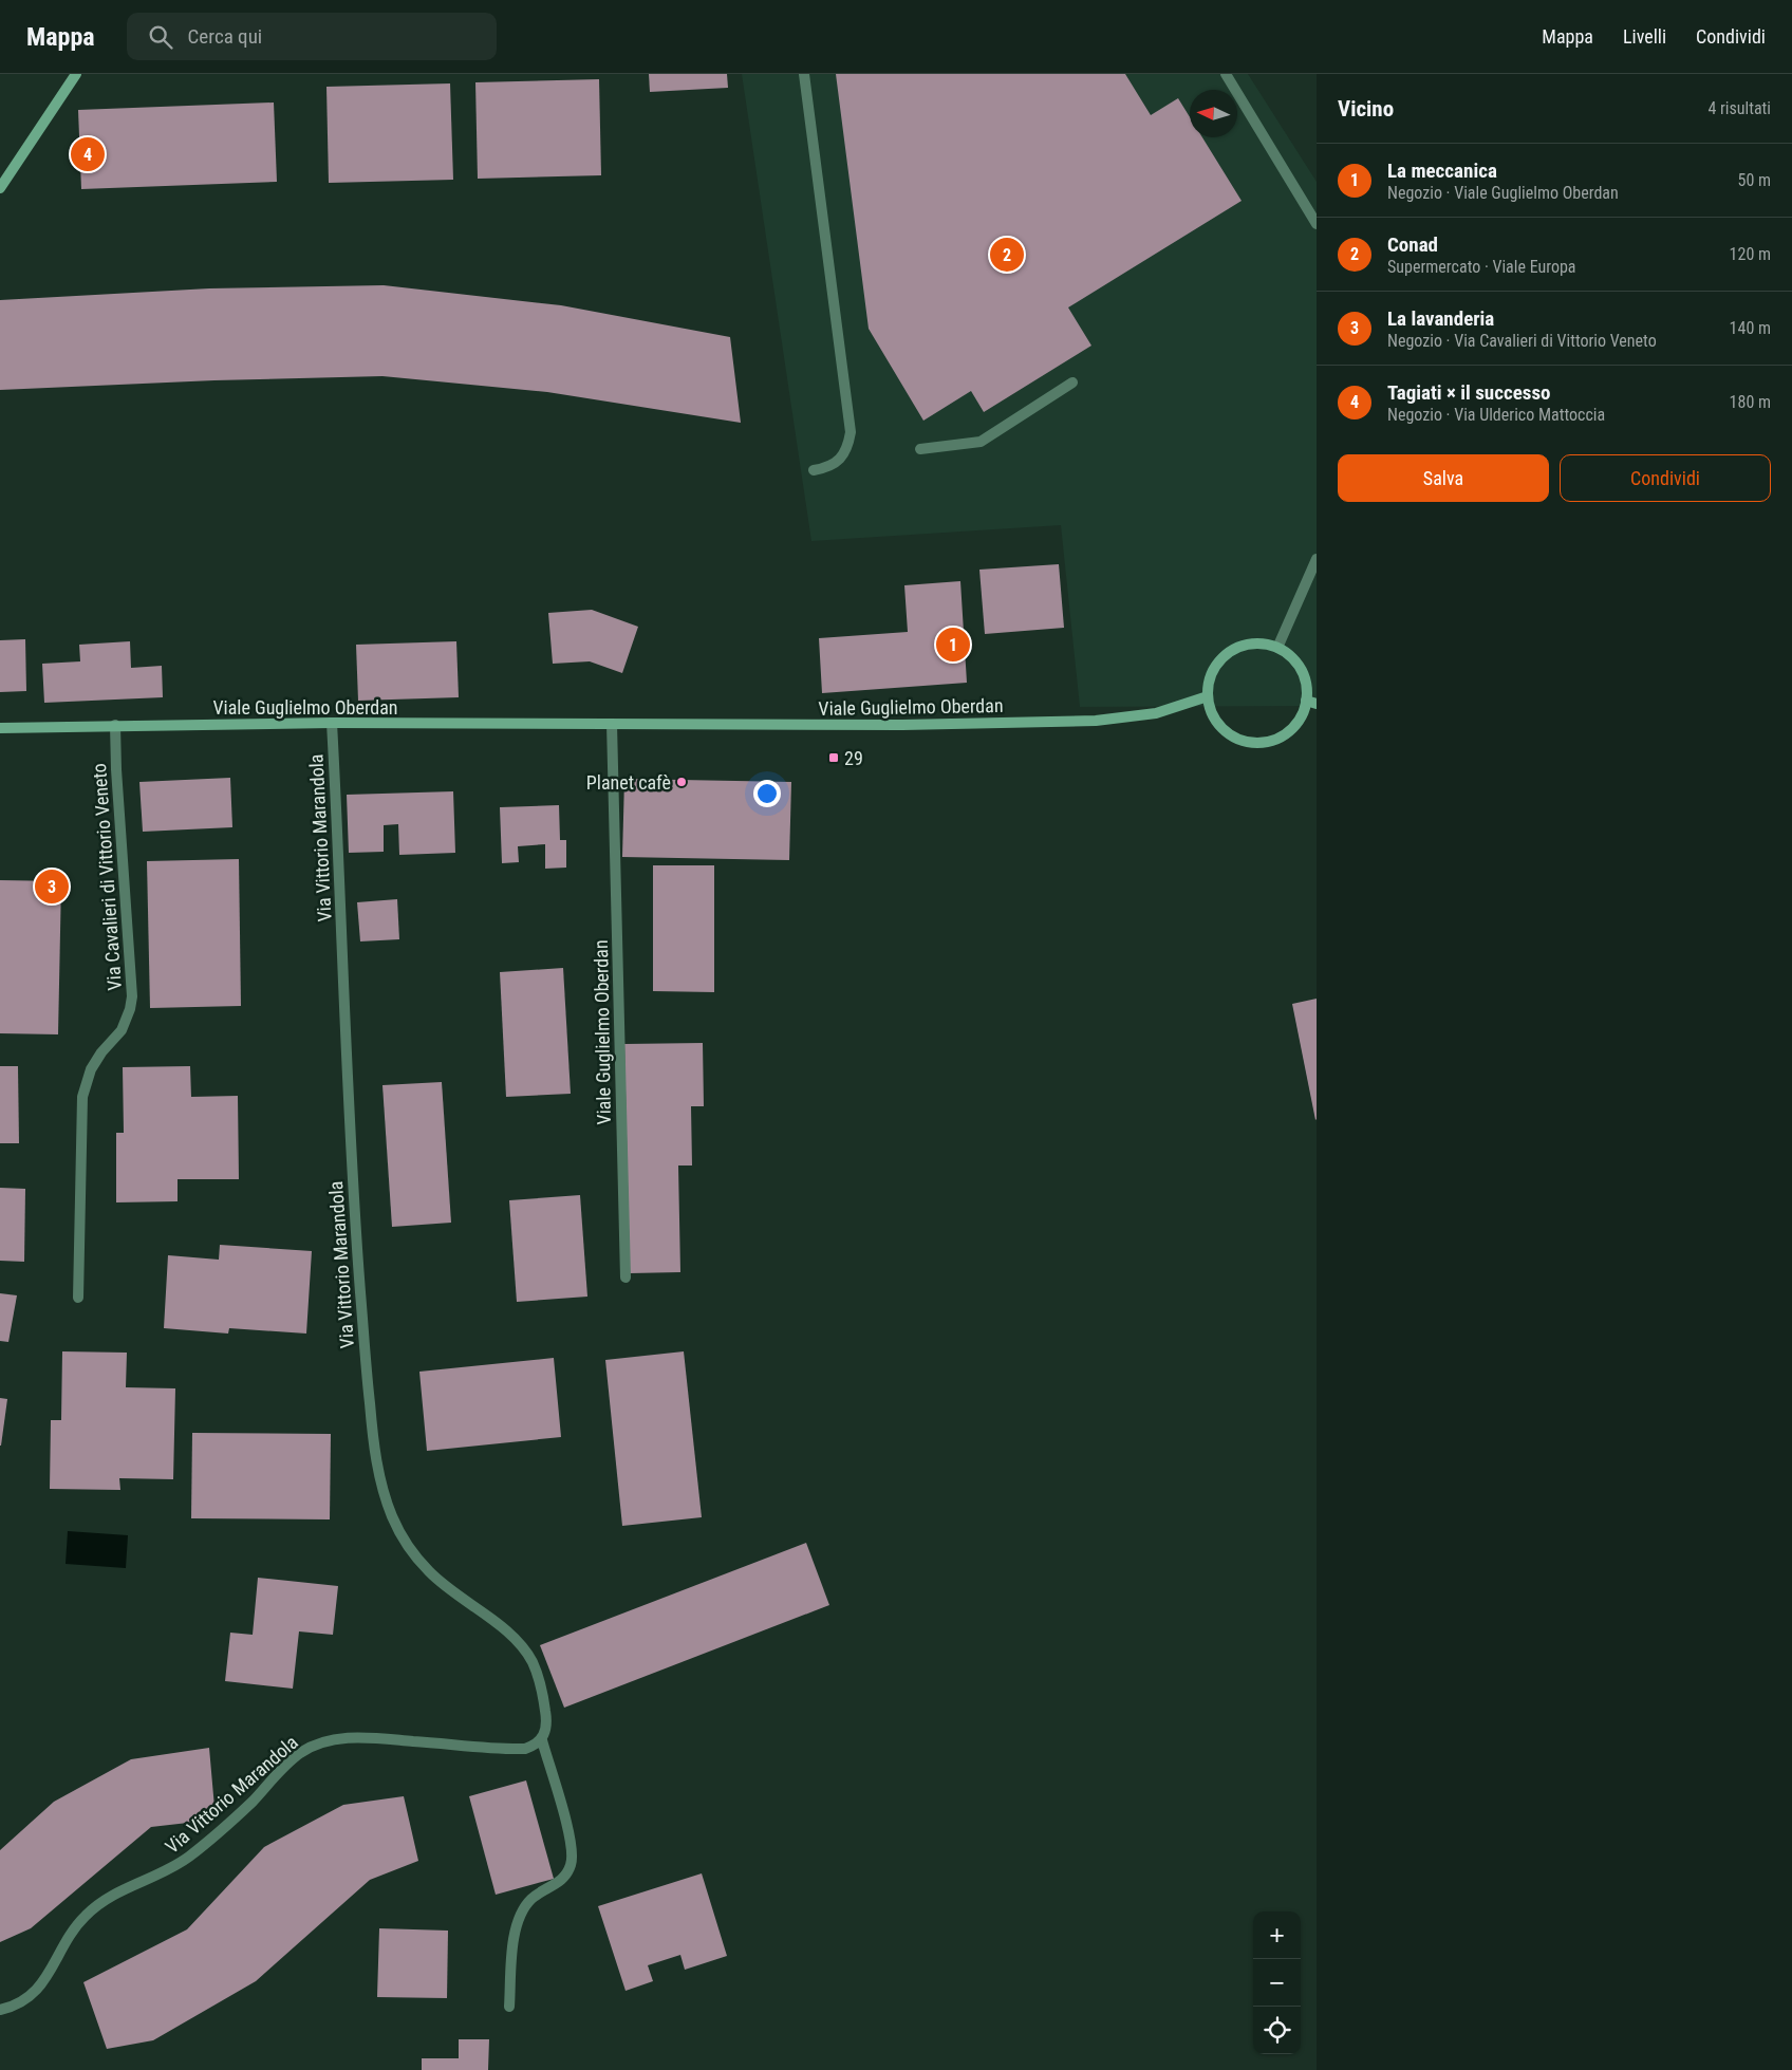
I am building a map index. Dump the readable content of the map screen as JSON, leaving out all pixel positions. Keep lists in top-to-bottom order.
{
  "streets": {
    "main road": ["Viale Guglielmo Oberdan"],
    "street": ["Via Vittorio Marandola", "Via Cavalieri di Vittorio Veneto"]
  },
  "crossings": [
    ["Viale Guglielmo Oberdan", "Via Vittorio Marandola"],
    ["Viale Guglielmo Oberdan", "Via Cavalieri di Vittorio Veneto"]
  ],
  "places": {
    "transit": ["29"],
    "other": ["Planet cafè"]
  },
  "north": "left",
  "page": {
    "header": "Mappa",
    "search": "Cerca qui",
    "nav": ["Mappa", "Livelli", "Condividi"],
    "heading": ["Vicino", "4 risultati"],
    "pins": [
      "4",
      "2",
      "1",
      "3"
    ],
    "list": [
      {
        "mark": "1",
        "name": "La meccanica",
        "note": "Negozio · Viale Guglielmo Oberdan",
        "value": "50 m"
      },
      {
        "mark": "2",
        "name": "Conad",
        "note": "Supermercato · Viale Europa",
        "value": "120 m"
      },
      {
        "mark": "3",
        "name": "La lavanderia",
        "note": "Negozio · Via Cavalieri di Vittorio Veneto",
        "value": "140 m"
      },
      {
        "mark": "4",
        "name": "Tagiati × il successo",
        "note": "Negozio · Via Ulderico Mattoccia",
        "value": "180 m"
      }
    ],
    "buttons": ["Salva", "Condividi"],
    "map_buttons": ["+", "−"]
  }
}
